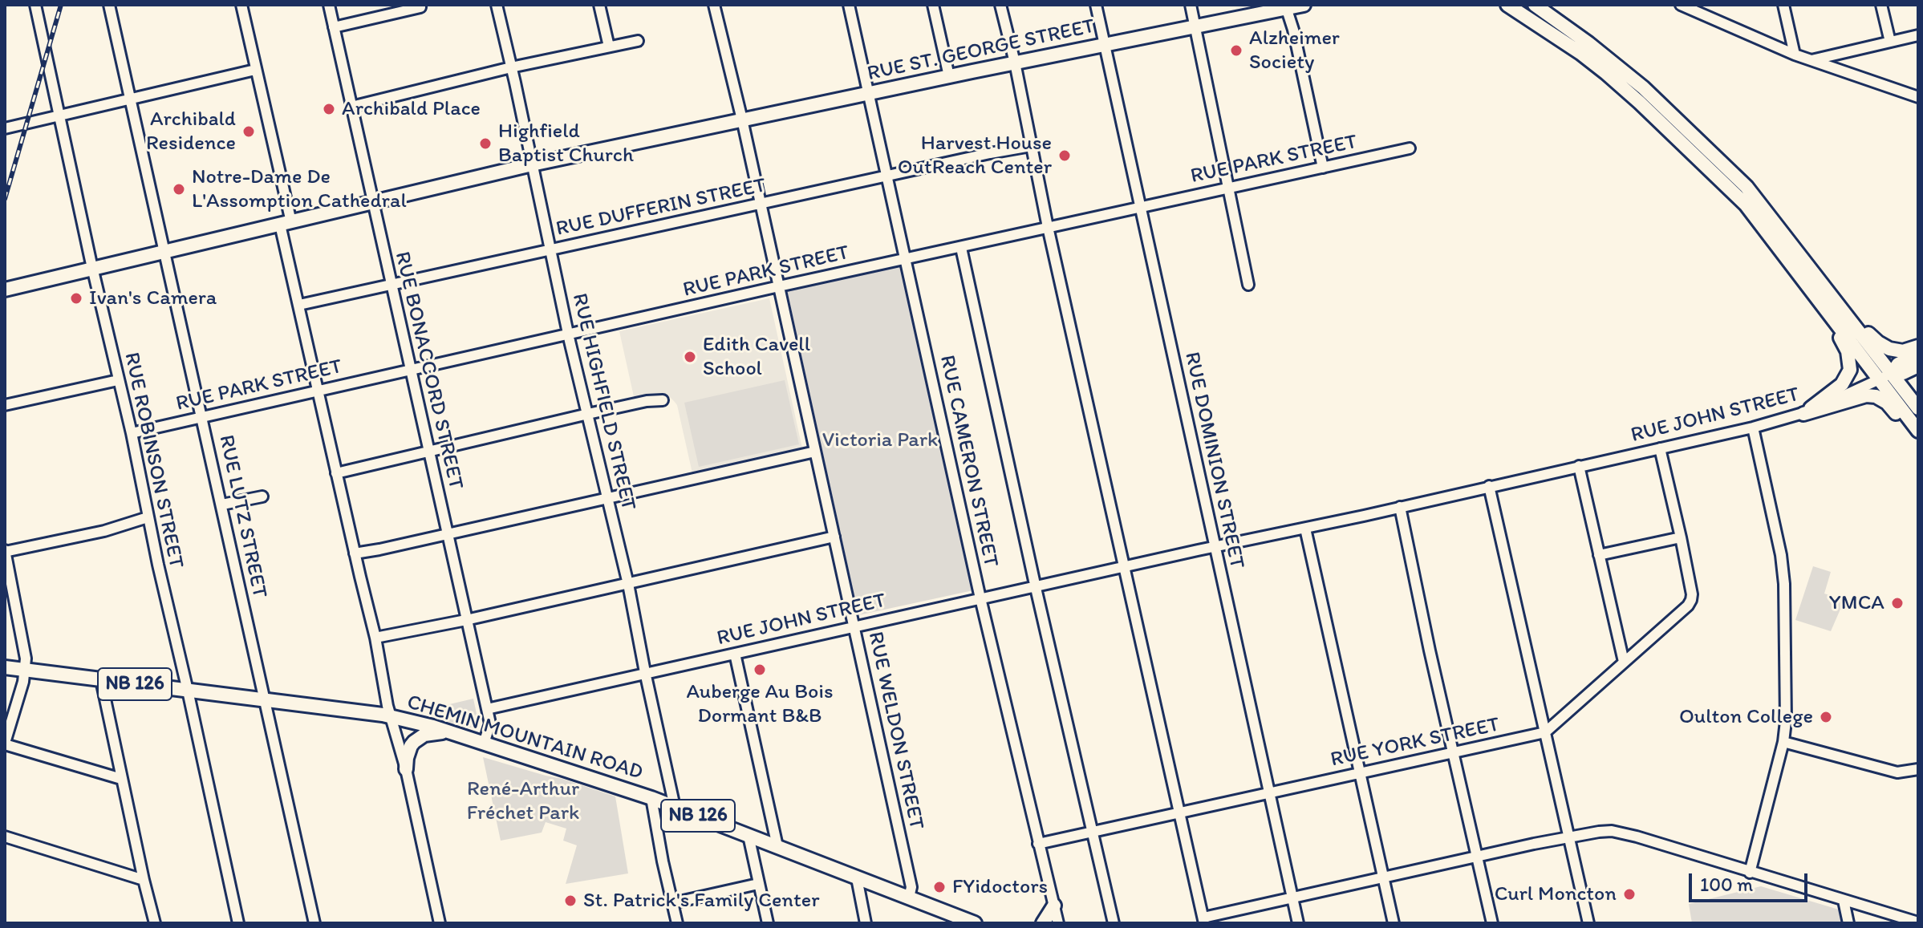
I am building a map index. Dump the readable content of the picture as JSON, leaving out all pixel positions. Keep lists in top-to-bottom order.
{
  "streets": {
    "main road": ["RUE ST. GEORGE STREET", "NB 126", "CHEMIN MOUNTAIN ROAD"],
    "street": [
      "RUE PARK STREET",
      "RUE DUFFERIN STREET",
      "RUE BONACCORD STREET",
      "RUE HIGHFIELD STREET",
      "RUE JOHN STREET",
      "RUE ROBINSON STREET",
      "RUE DOMINION STREET",
      "RUE CAMERON STREET",
      "RUE LUTZ STREET",
      "RUE WELDON STREET",
      "RUE YORK STREET"
    ]
  },
  "crossings": [
    ["RUE ST. GEORGE STREET", "RUE BONACCORD STREET"],
    ["RUE ST. GEORGE STREET", "RUE HIGHFIELD STREET"],
    ["RUE ST. GEORGE STREET", "RUE ROBINSON STREET"],
    ["RUE ST. GEORGE STREET", "RUE DOMINION STREET"],
    ["RUE ST. GEORGE STREET", "RUE CAMERON STREET"],
    ["RUE ST. GEORGE STREET", "RUE LUTZ STREET"],
    ["RUE ST. GEORGE STREET", "RUE WELDON STREET"],
    ["RUE PARK STREET", "RUE BONACCORD STREET"],
    ["RUE PARK STREET", "RUE HIGHFIELD STREET"],
    ["RUE PARK STREET", "RUE ROBINSON STREET"],
    ["RUE PARK STREET", "RUE DOMINION STREET"],
    ["RUE PARK STREET", "RUE CAMERON STREET"],
    ["RUE PARK STREET", "RUE LUTZ STREET"],
    ["RUE PARK STREET", "RUE WELDON STREET"],
    ["RUE DUFFERIN STREET", "RUE BONACCORD STREET"],
    ["RUE DUFFERIN STREET", "RUE HIGHFIELD STREET"],
    ["RUE DUFFERIN STREET", "RUE CAMERON STREET"],
    ["RUE DUFFERIN STREET", "RUE WELDON STREET"],
    ["RUE BONACCORD STREET", "RUE JOHN STREET"],
    ["RUE BONACCORD STREET", "CHEMIN MOUNTAIN ROAD"],
    ["RUE HIGHFIELD STREET", "RUE JOHN STREET"],
    ["RUE HIGHFIELD STREET", "CHEMIN MOUNTAIN ROAD"],
    ["RUE JOHN STREET", "RUE DOMINION STREET"],
    ["RUE JOHN STREET", "RUE CAMERON STREET"],
    ["RUE JOHN STREET", "RUE WELDON STREET"],
    ["RUE ROBINSON STREET", "CHEMIN MOUNTAIN ROAD"],
    ["RUE DOMINION STREET", "RUE YORK STREET"],
    ["RUE CAMERON STREET", "RUE YORK STREET"],
    ["RUE LUTZ STREET", "CHEMIN MOUNTAIN ROAD"],
    ["RUE WELDON STREET", "CHEMIN MOUNTAIN ROAD"]
  ],
  "parks": ["Victoria Park", "René-Arthur Fréchet Park"],
  "places": [
    "Alzheimer Society",
    "Archibald Place",
    "Archibald Residence",
    "Highfield Baptist Church",
    "Harvest House OutReach Center",
    "Notre-Dame De L'Assomption Cathedral",
    "Ivan's Camera",
    "Edith Cavell School",
    "YMCA",
    "Auberge Au Bois Dormant B&B",
    "Oulton College",
    "FYidoctors",
    "Curl Moncton",
    "St. Patrick's Family Center"
  ],
  "scale_bar": "100 m"
}
